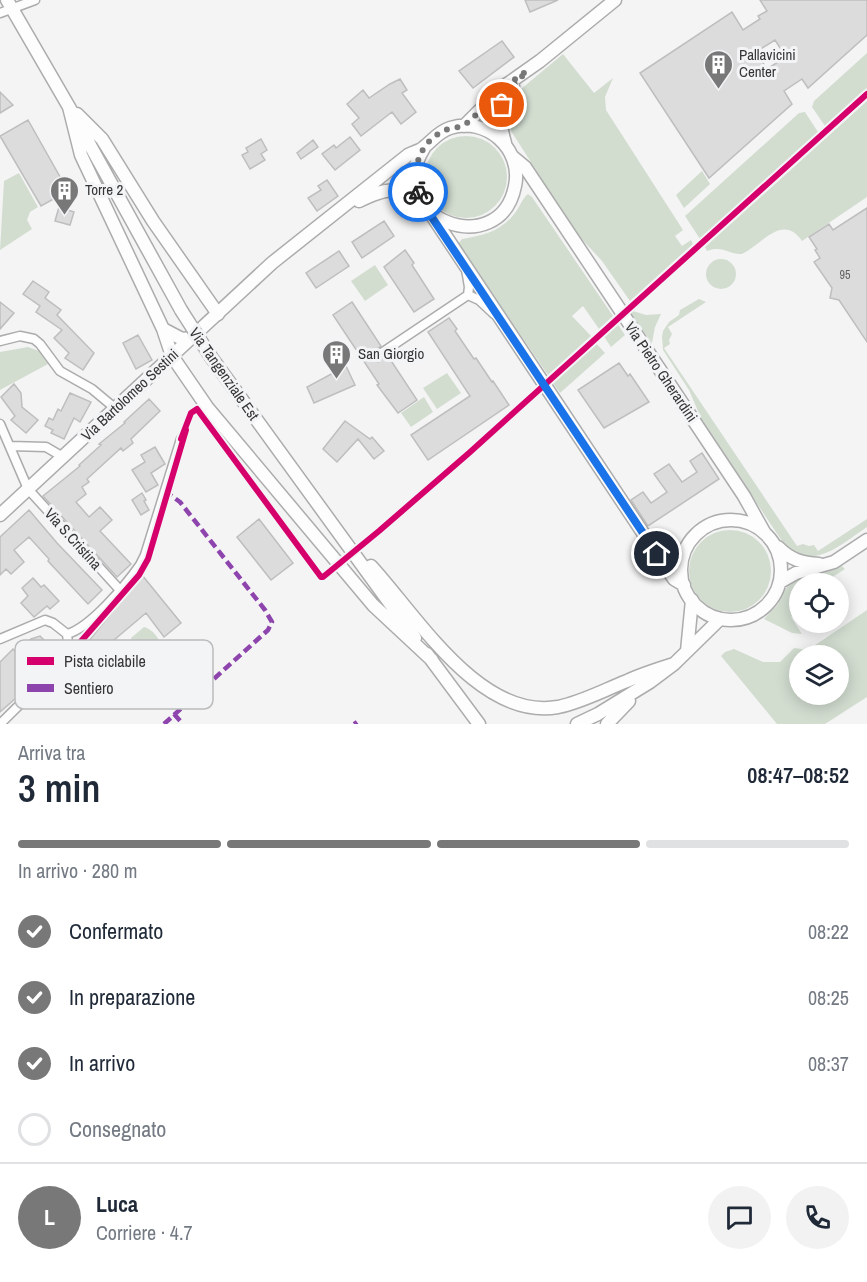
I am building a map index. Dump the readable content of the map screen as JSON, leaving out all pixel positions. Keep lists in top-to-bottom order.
{
  "streets": {
    "main road": ["Via Pietro Gherardini", "Via Tangenziale Est", "Via Bartolomeo Sestini"],
    "street": ["Via S.Cristina"]
  },
  "crossings": [
    ["Via Bartolomeo Sestini", "Via S.Cristina"]
  ],
  "places": {
    "building": ["Pallavicini Center", "Torre 2", "San Giorgio"]
  },
  "house_numbers": ["95"],
  "legend": ["Pista ciclabile", "Sentiero"],
  "page": {
    "heading": ["3 min", "Arriva tra", "08:47–08:52"],
    "panel": ["Luca", "Corriere · 4.7"],
    "bar": "In arrivo · 280 m",
    "list": [
      ["Confermato", "08:22"],
      ["In preparazione", "08:25"],
      ["In arrivo", "08:37"],
      "Consegnato"
    ],
    "round": "L"
  }
}
